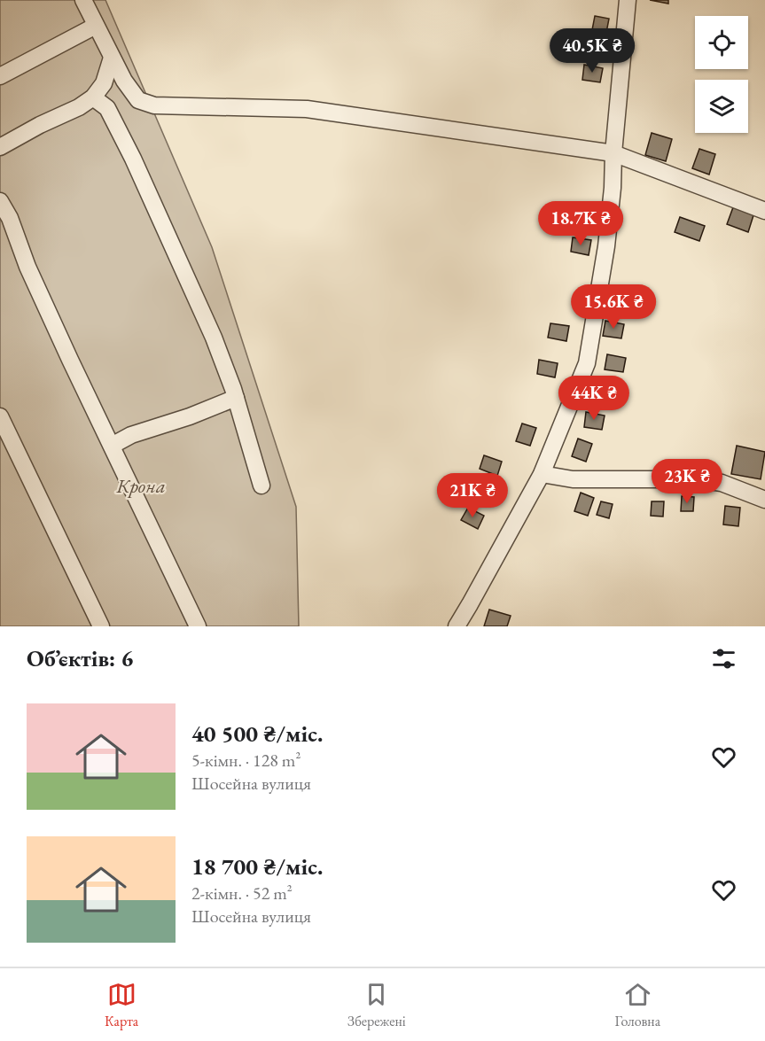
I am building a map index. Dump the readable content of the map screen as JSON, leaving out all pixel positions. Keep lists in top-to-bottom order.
{
  "parks": ["Крона"],
  "page": {
    "price": [
      "40.5K ₴",
      "18.7K ₴",
      "15.6K ₴",
      "44K ₴",
      "23K ₴",
      "21K ₴"
    ],
    "heading": "Об’єктів: 6",
    "list": [
      {
        "name": "40 500 ₴/міс.",
        "note": "5-кімн. · 128 m² · Шосейна вулиця"
      },
      {
        "name": "18 700 ₴/міс.",
        "note": "2-кімн. · 52 m² · Шосейна вулиця"
      }
    ],
    "tabs": ["Карта", "Збережені", "Головна"]
  }
}
